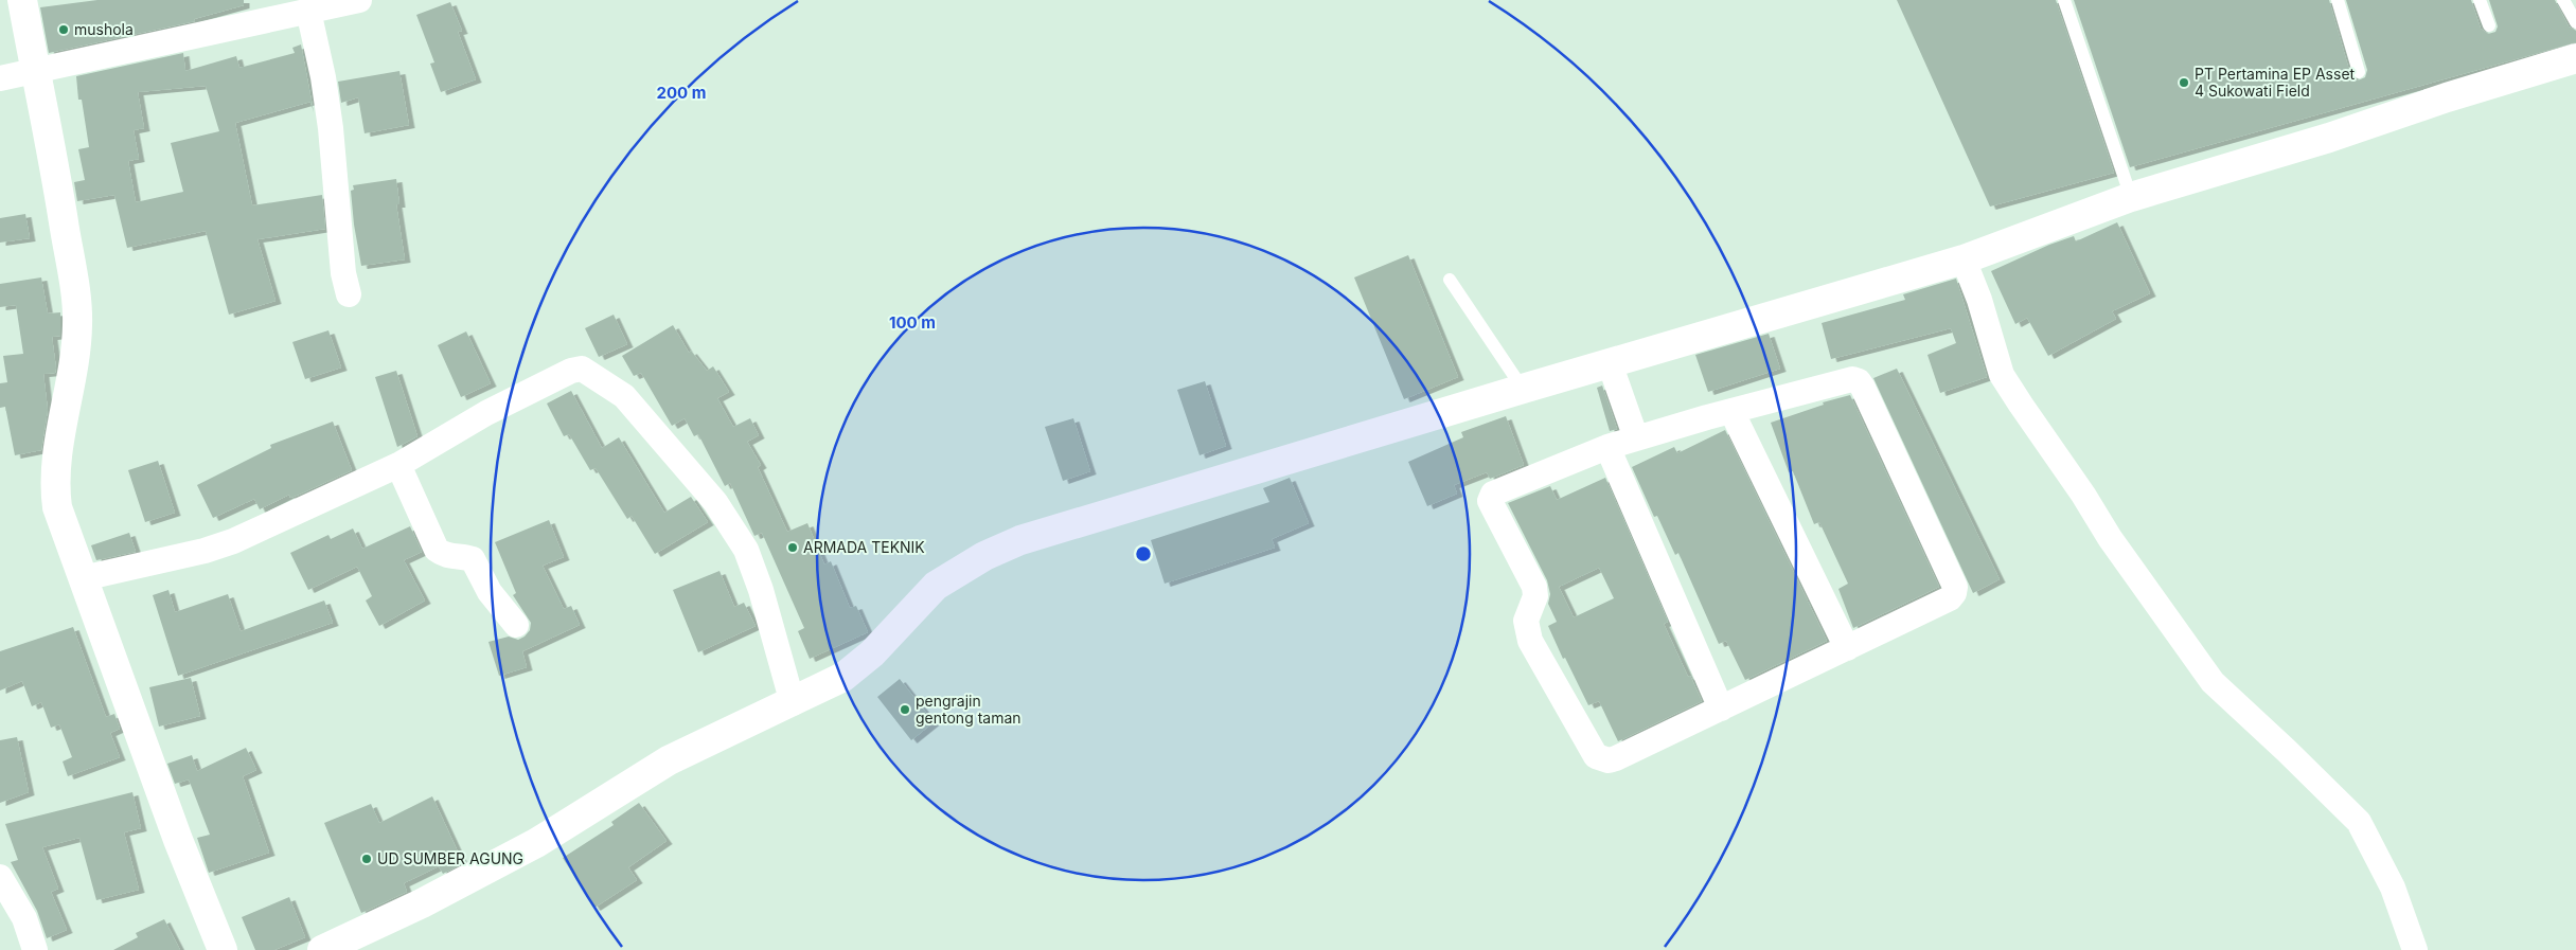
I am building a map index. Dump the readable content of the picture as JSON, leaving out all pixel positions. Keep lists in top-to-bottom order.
{
  "places": [
    "mushola",
    "PT Pertamina EP Asset 4 Sukowati Field",
    "ARMADA TEKNIK",
    "pengrajin gentong taman",
    "UD SUMBER AGUNG"
  ],
  "rings": ["200 m", "100 m"]
}
